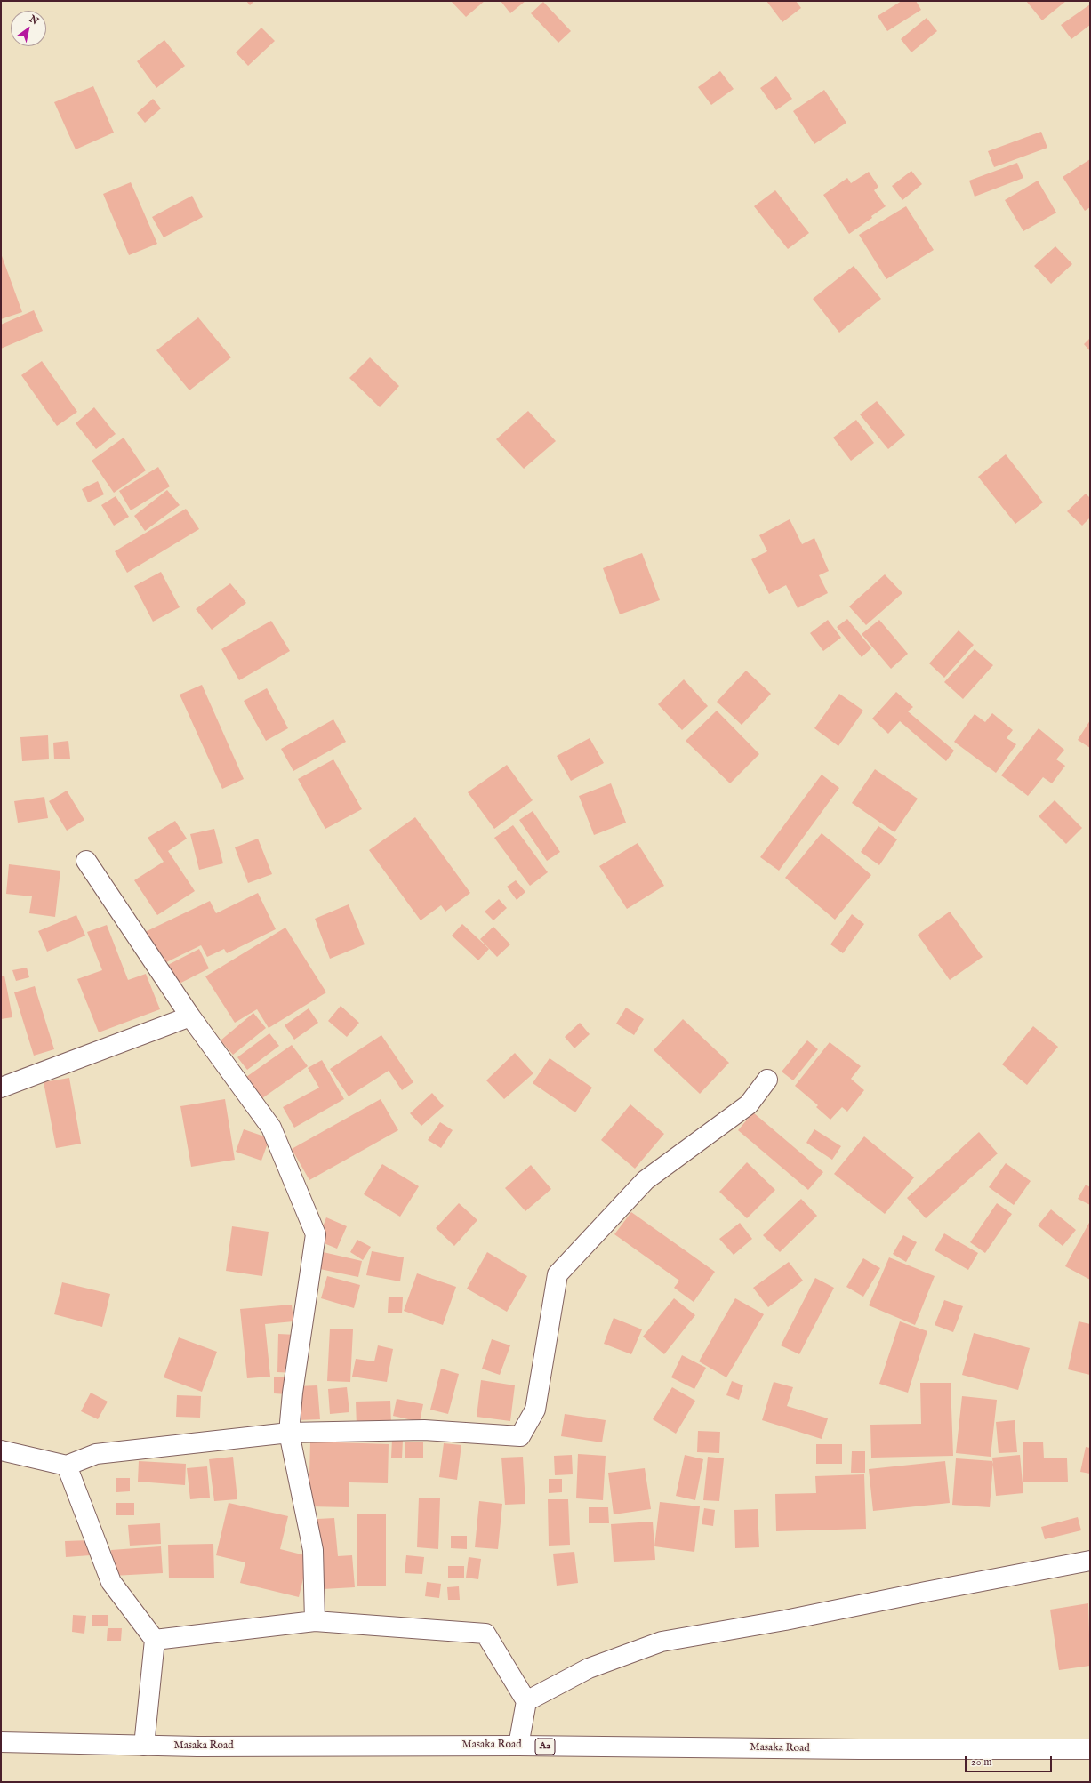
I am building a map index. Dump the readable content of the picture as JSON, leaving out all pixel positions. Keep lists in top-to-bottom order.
{
  "streets": {
    "street": ["Masaka Road", "A2"]
  },
  "scale_bar": "20 m",
  "north": "top right"
}
